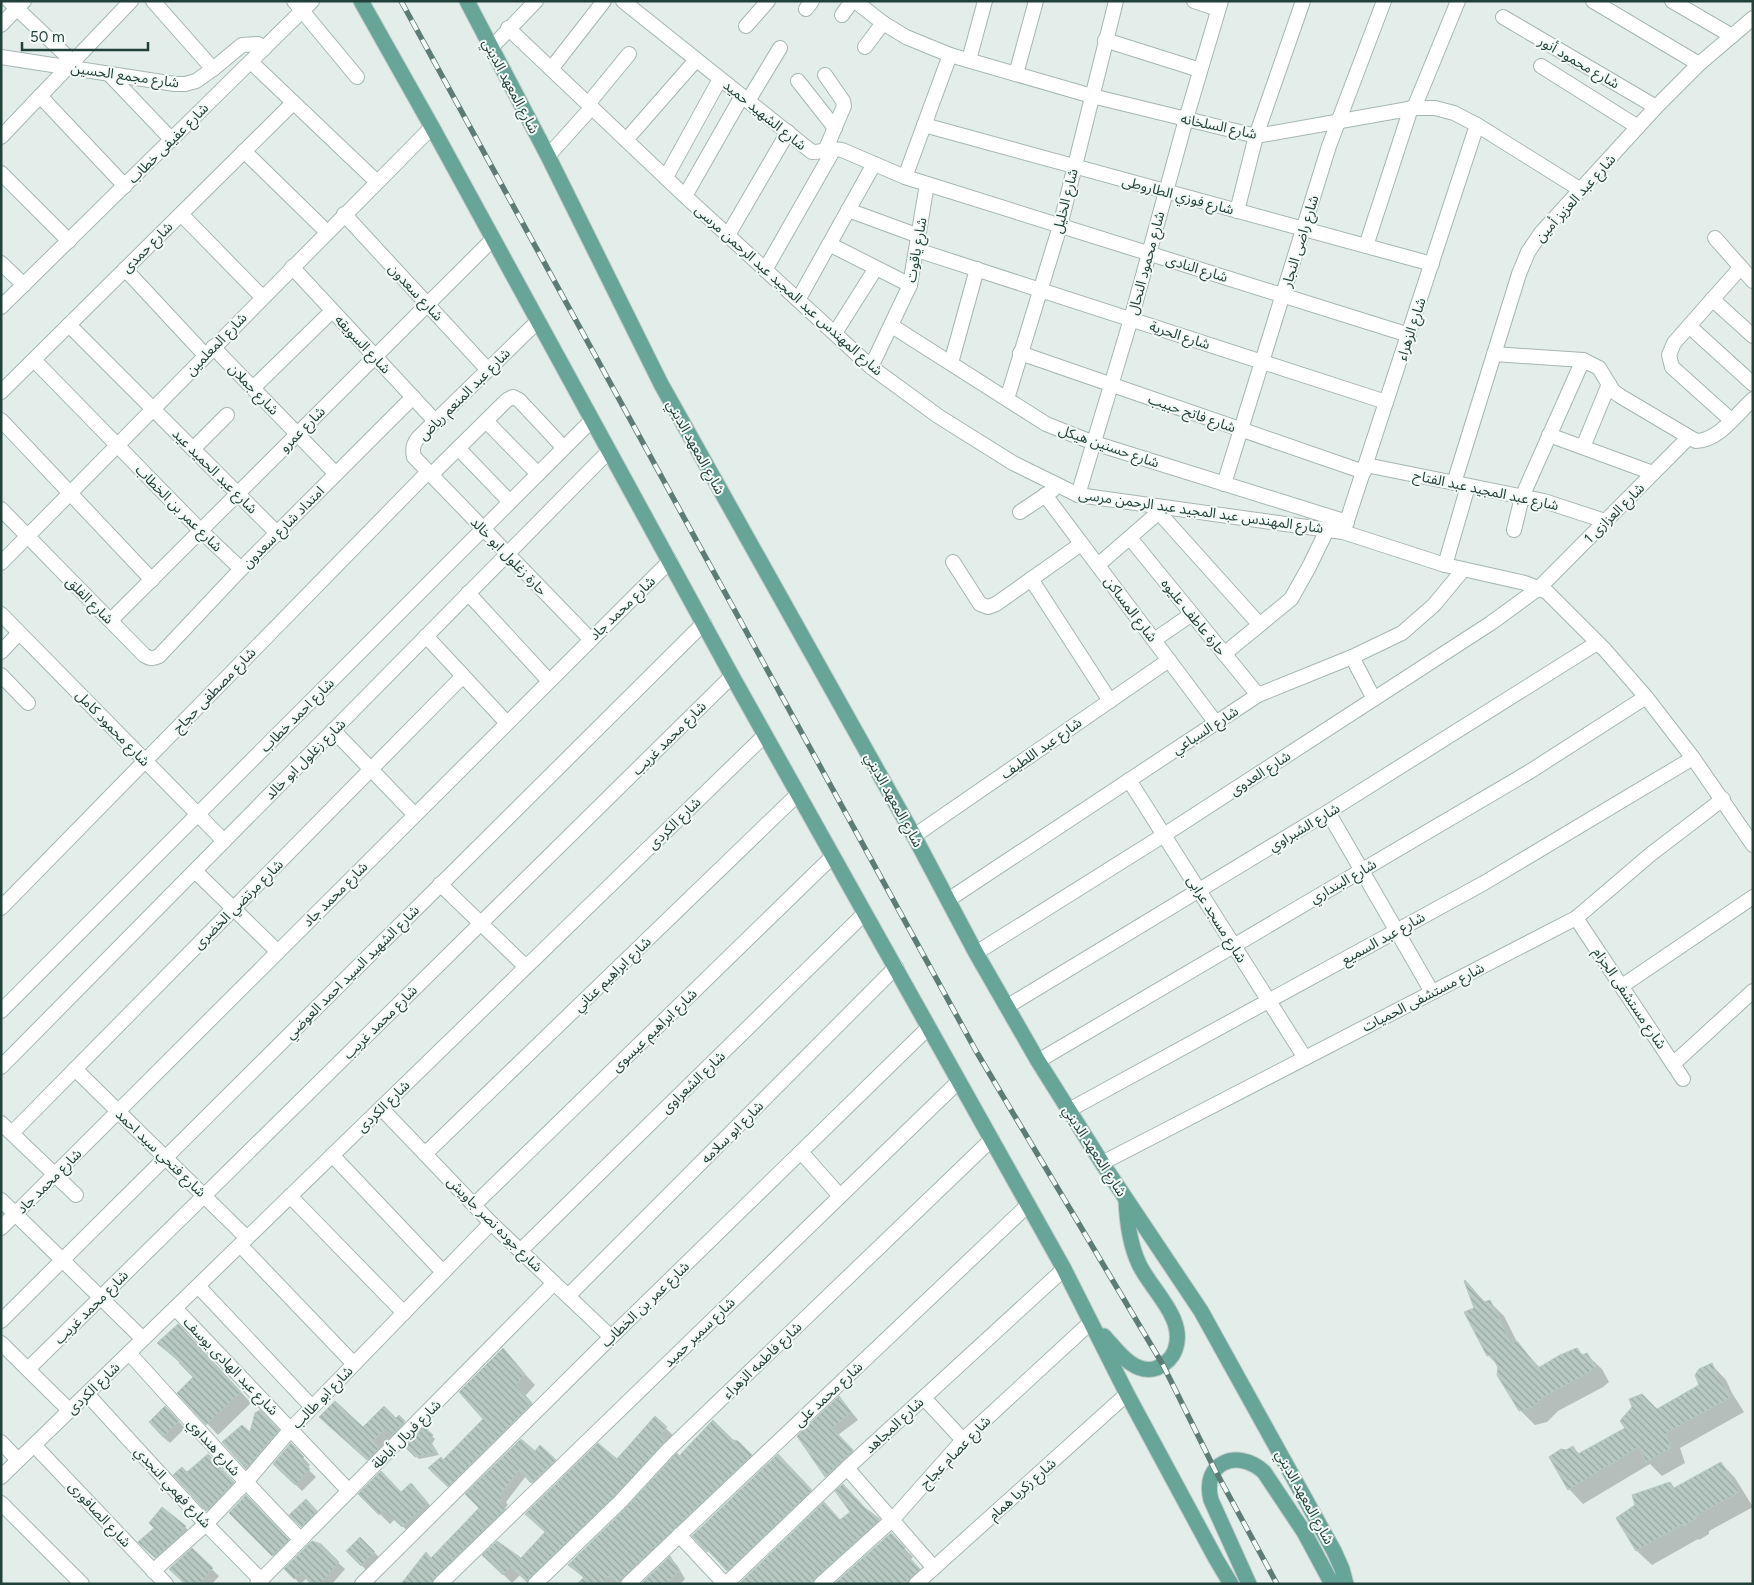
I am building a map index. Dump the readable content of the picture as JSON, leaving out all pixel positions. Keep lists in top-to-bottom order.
{
  "streets": {
    "main road": ["شارع المعهد الديني"],
    "street": [
      "شارع محمود أنور",
      "شارع مجمع الحسين",
      "شارع الشهيد حميد",
      "شارع السلخانه",
      "شارع عفيفى خطاب",
      "شارع فوزي الطاروطى",
      "شارع عبد العزيز أمين",
      "شارع الخليل",
      "شارع راضى النجار",
      "شارع حمدى",
      "شارع ياقوت",
      "شارع محمود النحال",
      "شارع النادى",
      "شارع المهندس عبد المجيد عبد الرحمن مرسى",
      "شارع سعدون",
      "شارع الزهراء",
      "شارع الحرية",
      "شارع المعلمين",
      "شارع السويقه",
      "شارع جملان",
      "شارع عبد المنعم رياض",
      "شارع فاتح حبيب",
      "شارع عمرو",
      "شارع حسنين هيكل",
      "شارع عبد الحميد عيد",
      "شارع عبد المجيد عبد الفتاح",
      "شارع عمر بن الخطاب",
      "شارع العزازى 1",
      "امتداد شارع سعدون",
      "حارة زغلول ابو خالد",
      "شارع الفلق",
      "شارع محمد جاد",
      "شارع المساكن",
      "حارة عاطف عليوه",
      "شارع مصطفى حجاج",
      "شارع احمد خطاب",
      "شارع محمود كامل",
      "شارع السباعي",
      "شارع محمد غريب",
      "شارع عبد اللطيف",
      "شارع زغلول ابو خالد",
      "شارع العدوى",
      "شارع الكردى",
      "شارع الشبراوي",
      "شارع البنداري",
      "شارع مرتضي الخضرى",
      "شارع مسجد عرابى",
      "شارع عبد السميع",
      "شارع الشهيد السيد احمد العوضي",
      "شارع ابراهيم عناني",
      "شارع مستشفى الحميات",
      "شارع مستشفى الجزام",
      "شارع ابراهيم عيسوى",
      "شارع الشعراوى",
      "شارع ابو سلامه",
      "شارع فتحي سيد احمد",
      "شارع جوده نصر جاويش",
      "شارع سمير حميد",
      "شارع فاطمه الزهراء",
      "شارع عبد الهادى يوسف",
      "شارع محمد على",
      "شارع ابو طالب",
      "شارع المجاهد",
      "شارع فريال أباظة",
      "شارع هنداوي",
      "شارع عصام عجاج",
      "شارع فهمي النجدي",
      "شارع زكريا همام",
      "شارع الصافورى"
    ]
  },
  "crossings": [
    ["شارع محمود أنور", "شارع عبد العزيز أمين"],
    ["شارع مجمع الحسين", "شارع عفيفى خطاب"],
    ["شارع المعهد الديني", "شارع السباعي"],
    ["شارع المعهد الديني", "شارع عبد اللطيف"],
    ["شارع المعهد الديني", "شارع العدوى"],
    ["شارع المعهد الديني", "شارع الشبراوي"],
    ["شارع المعهد الديني", "شارع البنداري"],
    ["شارع المعهد الديني", "شارع عبد السميع"],
    ["شارع المعهد الديني", "شارع مستشفى الحميات"],
    ["شارع الشهيد حميد", "شارع ياقوت"],
    ["شارع الشهيد حميد", "شارع النادى"],
    ["شارع السلخانه", "شارع عبد العزيز أمين"],
    ["شارع السلخانه", "شارع الخليل"],
    ["شارع السلخانه", "شارع راضى النجار"],
    ["شارع السلخانه", "شارع محمود النحال"],
    ["شارع السلخانه", "شارع الزهراء"],
    ["شارع فوزي الطاروطى", "شارع الخليل"],
    ["شارع فوزي الطاروطى", "شارع راضى النجار"],
    ["شارع فوزي الطاروطى", "شارع محمود النحال"],
    ["شارع فوزي الطاروطى", "شارع الزهراء"],
    ["شارع عبد العزيز أمين", "شارع عبد المجيد عبد الفتاح"],
    ["شارع الخليل", "شارع النادى"],
    ["شارع الخليل", "شارع الحرية"],
    ["شارع الخليل", "شارع فاتح حبيب"],
    ["شارع الخليل", "شارع حسنين هيكل"],
    ["شارع راضى النجار", "شارع النادى"],
    ["شارع راضى النجار", "شارع الحرية"],
    ["شارع راضى النجار", "شارع فاتح حبيب"],
    ["شارع راضى النجار", "شارع حسنين هيكل"],
    ["شارع حمدى", "شارع جملان"],
    ["شارع حمدى", "شارع عبد الحميد عيد"],
    ["شارع حمدى", "شارع عمر بن الخطاب"],
    ["شارع ياقوت", "شارع النادى"],
    ["شارع ياقوت", "شارع المهندس عبد المجيد عبد الرحمن مرسى"],
    ["شارع ياقوت", "شارع الحرية"],
    ["شارع ياقوت", "شارع حسنين هيكل"],
    ["شارع محمود النحال", "شارع النادى"],
    ["شارع محمود النحال", "شارع المهندس عبد المجيد عبد الرحمن مرسى"],
    ["شارع محمود النحال", "شارع الحرية"],
    ["شارع محمود النحال", "شارع فاتح حبيب"],
    ["شارع محمود النحال", "شارع حسنين هيكل"],
    ["شارع النادى", "شارع الزهراء"],
    ["شارع المهندس عبد المجيد عبد الرحمن مرسى", "شارع الزهراء"],
    ["شارع المهندس عبد المجيد عبد الرحمن مرسى", "شارع حسنين هيكل"],
    ["شارع المهندس عبد المجيد عبد الرحمن مرسى", "شارع العزازى 1"],
    ["شارع المهندس عبد المجيد عبد الرحمن مرسى", "شارع السباعي"],
    ["شارع المهندس عبد المجيد عبد الرحمن مرسى", "شارع العدوى"],
    ["شارع المهندس عبد المجيد عبد الرحمن مرسى", "شارع الشبراوي"],
    ["شارع المهندس عبد المجيد عبد الرحمن مرسى", "شارع البنداري"],
    ["شارع المهندس عبد المجيد عبد الرحمن مرسى", "شارع عبد السميع"],
    ["شارع المهندس عبد المجيد عبد الرحمن مرسى", "شارع مستشفى الحميات"],
    ["شارع سعدون", "شارع المعلمين"],
    ["شارع سعدون", "شارع عبد المنعم رياض"],
    ["شارع سعدون", "شارع عمرو"],
    ["شارع الزهراء", "شارع الحرية"],
    ["شارع الزهراء", "شارع فاتح حبيب"],
    ["شارع الزهراء", "شارع حسنين هيكل"],
    ["شارع الزهراء", "شارع عبد المجيد عبد الفتاح"],
    ["شارع المعلمين", "شارع السويقه"],
    ["شارع المعلمين", "شارع جملان"],
    ["شارع المعلمين", "شارع عبد الحميد عيد"],
    ["شارع المعلمين", "شارع عمر بن الخطاب"],
    ["شارع المعلمين", "شارع الفلق"],
    ["شارع السويقه", "شارع عبد المنعم رياض"],
    ["شارع السويقه", "شارع عمرو"],
    ["شارع السويقه", "امتداد شارع سعدون"],
    ["شارع جملان", "شارع عمرو"],
    ["شارع جملان", "امتداد شارع سعدون"],
    ["شارع عبد المنعم رياض", "حارة زغلول ابو خالد"],
    ["شارع عبد المنعم رياض", "شارع مصطفى حجاج"],
    ["شارع فاتح حبيب", "شارع عبد المجيد عبد الفتاح"],
    ["شارع عمرو", "شارع عبد الحميد عيد"],
    ["شارع عمرو", "شارع عمر بن الخطاب"],
    ["شارع عمرو", "شارع الفلق"],
    ["شارع عبد الحميد عيد", "امتداد شارع سعدون"],
    ["شارع عبد المجيد عبد الفتاح", "شارع العزازى 1"],
    ["شارع عمر بن الخطاب", "امتداد شارع سعدون"],
    ["شارع عمر بن الخطاب", "شارع جوده نصر جاويش"],
    ["شارع العزازى 1", "شارع العدوى"],
    ["امتداد شارع سعدون", "شارع الفلق"],
    ["حارة زغلول ابو خالد", "شارع محمد جاد"],
    ["حارة زغلول ابو خالد", "شارع مصطفى حجاج"],
    ["حارة زغلول ابو خالد", "شارع احمد خطاب"],
    ["حارة زغلول ابو خالد", "شارع زغلول ابو خالد"],
    ["شارع محمد جاد", "شارع فتحي سيد احمد"],
    ["شارع المساكن", "شارع السباعي"],
    ["شارع المساكن", "شارع عبد اللطيف"],
    ["حارة عاطف عليوه", "شارع السباعي"],
    ["شارع مصطفى حجاج", "شارع احمد خطاب"],
    ["شارع مصطفى حجاج", "شارع محمود كامل"],
    ["شارع احمد خطاب", "شارع محمود كامل"],
    ["شارع محمود كامل", "شارع زغلول ابو خالد"],
    ["شارع السباعي", "شارع مسجد عرابى"],
    ["شارع محمد غريب", "شارع فتحي سيد احمد"],
    ["شارع العدوى", "شارع مسجد عرابى"],
    ["شارع الكردى", "شارع فتحي سيد احمد"],
    ["شارع الكردى", "شارع جوده نصر جاويش"],
    ["شارع الكردى", "شارع عبد الهادى يوسف"],
    ["شارع الكردى", "شارع هنداوي"],
    ["شارع الكردى", "شارع فهمي النجدي"],
    ["شارع الكردى", "شارع الصافورى"],
    ["شارع الشبراوي", "شارع مسجد عرابى"],
    ["شارع البنداري", "شارع مسجد عرابى"],
    ["شارع مرتضي الخضرى", "شارع فتحي سيد احمد"],
    ["شارع مسجد عرابى", "شارع عبد السميع"],
    ["شارع مسجد عرابى", "شارع مستشفى الحميات"],
    ["شارع الشهيد السيد احمد العوضي", "شارع فتحي سيد احمد"],
    ["شارع ابراهيم عناني", "شارع جوده نصر جاويش"],
    ["شارع مستشفى الحميات", "شارع مستشفى الجزام"],
    ["شارع ابراهيم عيسوى", "شارع جوده نصر جاويش"],
    ["شارع الشعراوى", "شارع جوده نصر جاويش"],
    ["شارع ابو سلامه", "شارع جوده نصر جاويش"],
    ["شارع فتحي سيد احمد", "شارع ابو طالب"],
    ["شارع جوده نصر جاويش", "شارع ابو طالب"],
    ["شارع جوده نصر جاويش", "شارع فريال أباظة"],
    ["شارع عبد الهادى يوسف", "شارع ابو طالب"],
    ["شارع عبد الهادى يوسف", "شارع فريال أباظة"],
    ["شارع ابو طالب", "شارع هنداوي"],
    ["شارع ابو طالب", "شارع فهمي النجدي"],
    ["شارع ابو طالب", "شارع الصافورى"],
    ["شارع فريال أباظة", "شارع هنداوي"],
    ["شارع فريال أباظة", "شارع فهمي النجدي"]
  ],
  "scale_bar": "50 m"
}
